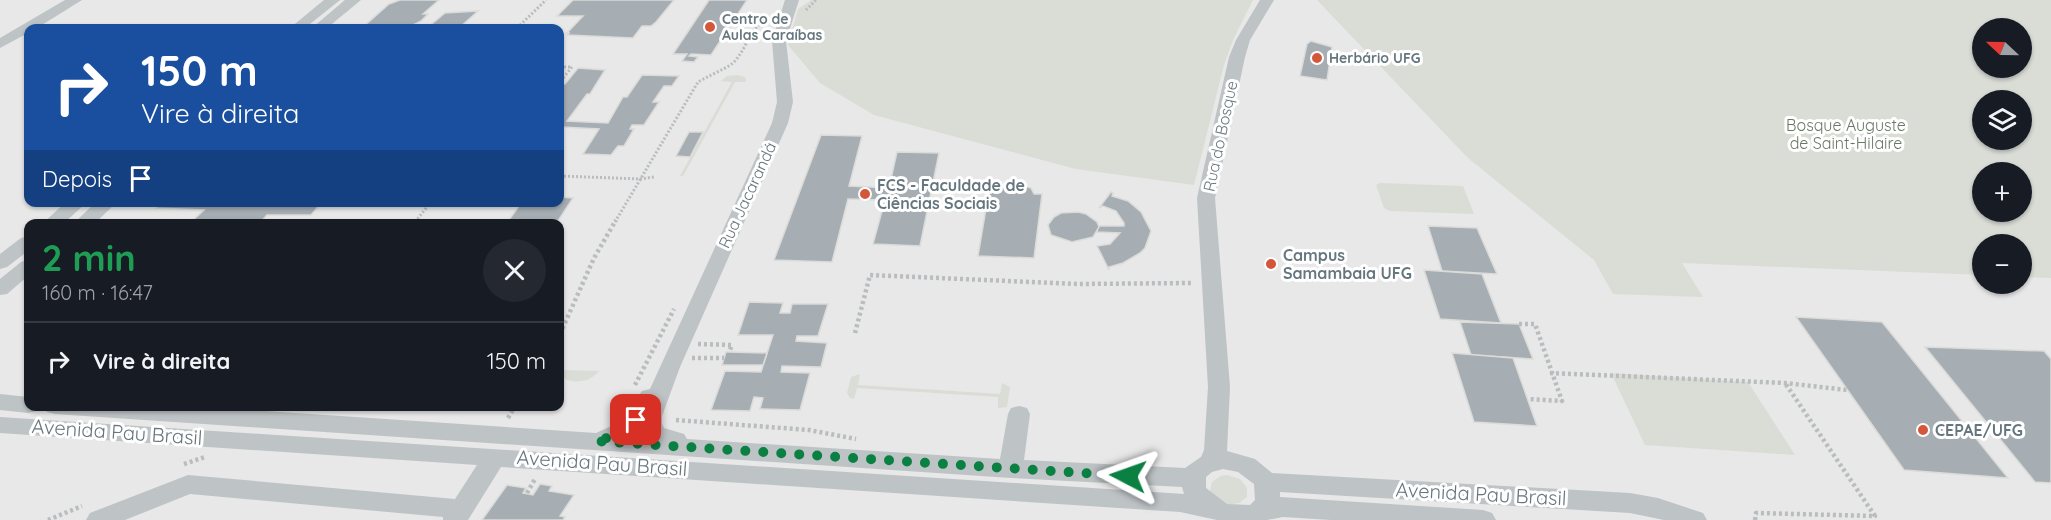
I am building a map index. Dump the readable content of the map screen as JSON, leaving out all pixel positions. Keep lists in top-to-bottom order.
{
  "streets": {
    "street": ["Rua do Bosque", "Rua Jacarandá", "Avenida Pau Brasil"]
  },
  "crossings": [
    ["Rua do Bosque", "Avenida Pau Brasil"]
  ],
  "parks": ["Bosque Auguste de Saint-Hilaire"],
  "places": [
    "Centro de Aulas Caraíbas",
    "Herbário UFG",
    "FCS - Faculdade de Ciências Sociais",
    "Campus Samambaia UFG",
    "CEPAE/UFG"
  ],
  "north": "left",
  "page": {
    "map_buttons": ["+", "−"],
    "turn": ["150 m", "Vire à direita"],
    "then": "Depois",
    "heading": ["2 min", "160 m · 16:47"],
    "list": [
      {
        "name": "Vire à direita",
        "value": "150 m"
      }
    ]
  }
}
